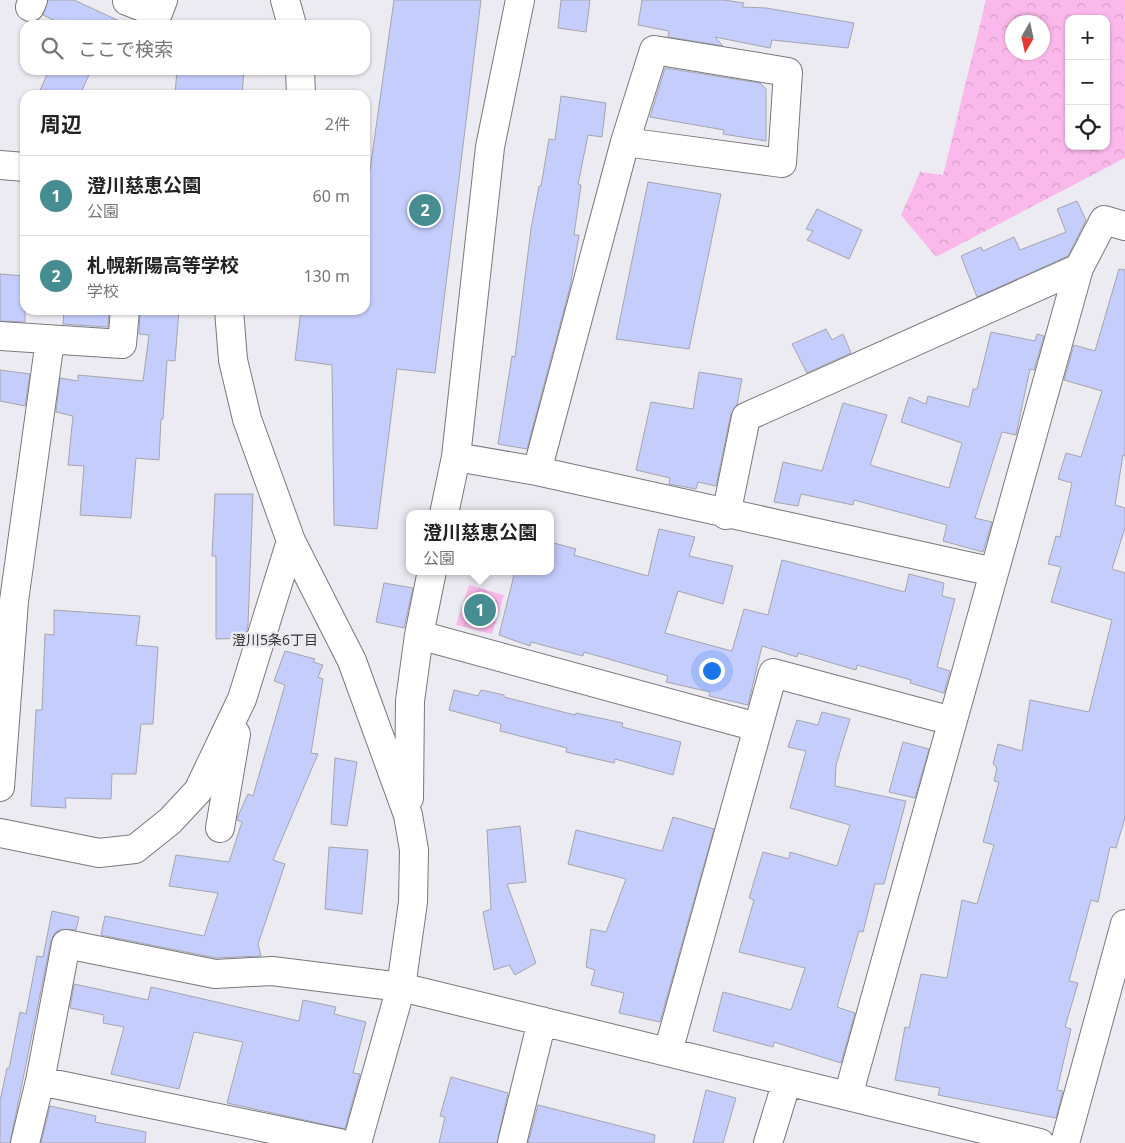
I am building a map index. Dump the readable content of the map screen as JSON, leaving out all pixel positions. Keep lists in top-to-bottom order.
{
  "districts": ["澄川5条6丁目"],
  "north": "bottom",
  "page": {
    "map_buttons": ["+", "−"],
    "search": "ここで検索",
    "heading": ["周辺", "2件"],
    "list": [
      {
        "mark": "1",
        "name": "澄川慈恵公園",
        "note": "公園",
        "value": "60 m"
      },
      {
        "mark": "2",
        "name": "札幌新陽高等学校",
        "note": "学校",
        "value": "130 m"
      }
    ],
    "pins": ["2", "1"],
    "popup": ["澄川慈恵公園", "公園"]
  }
}
